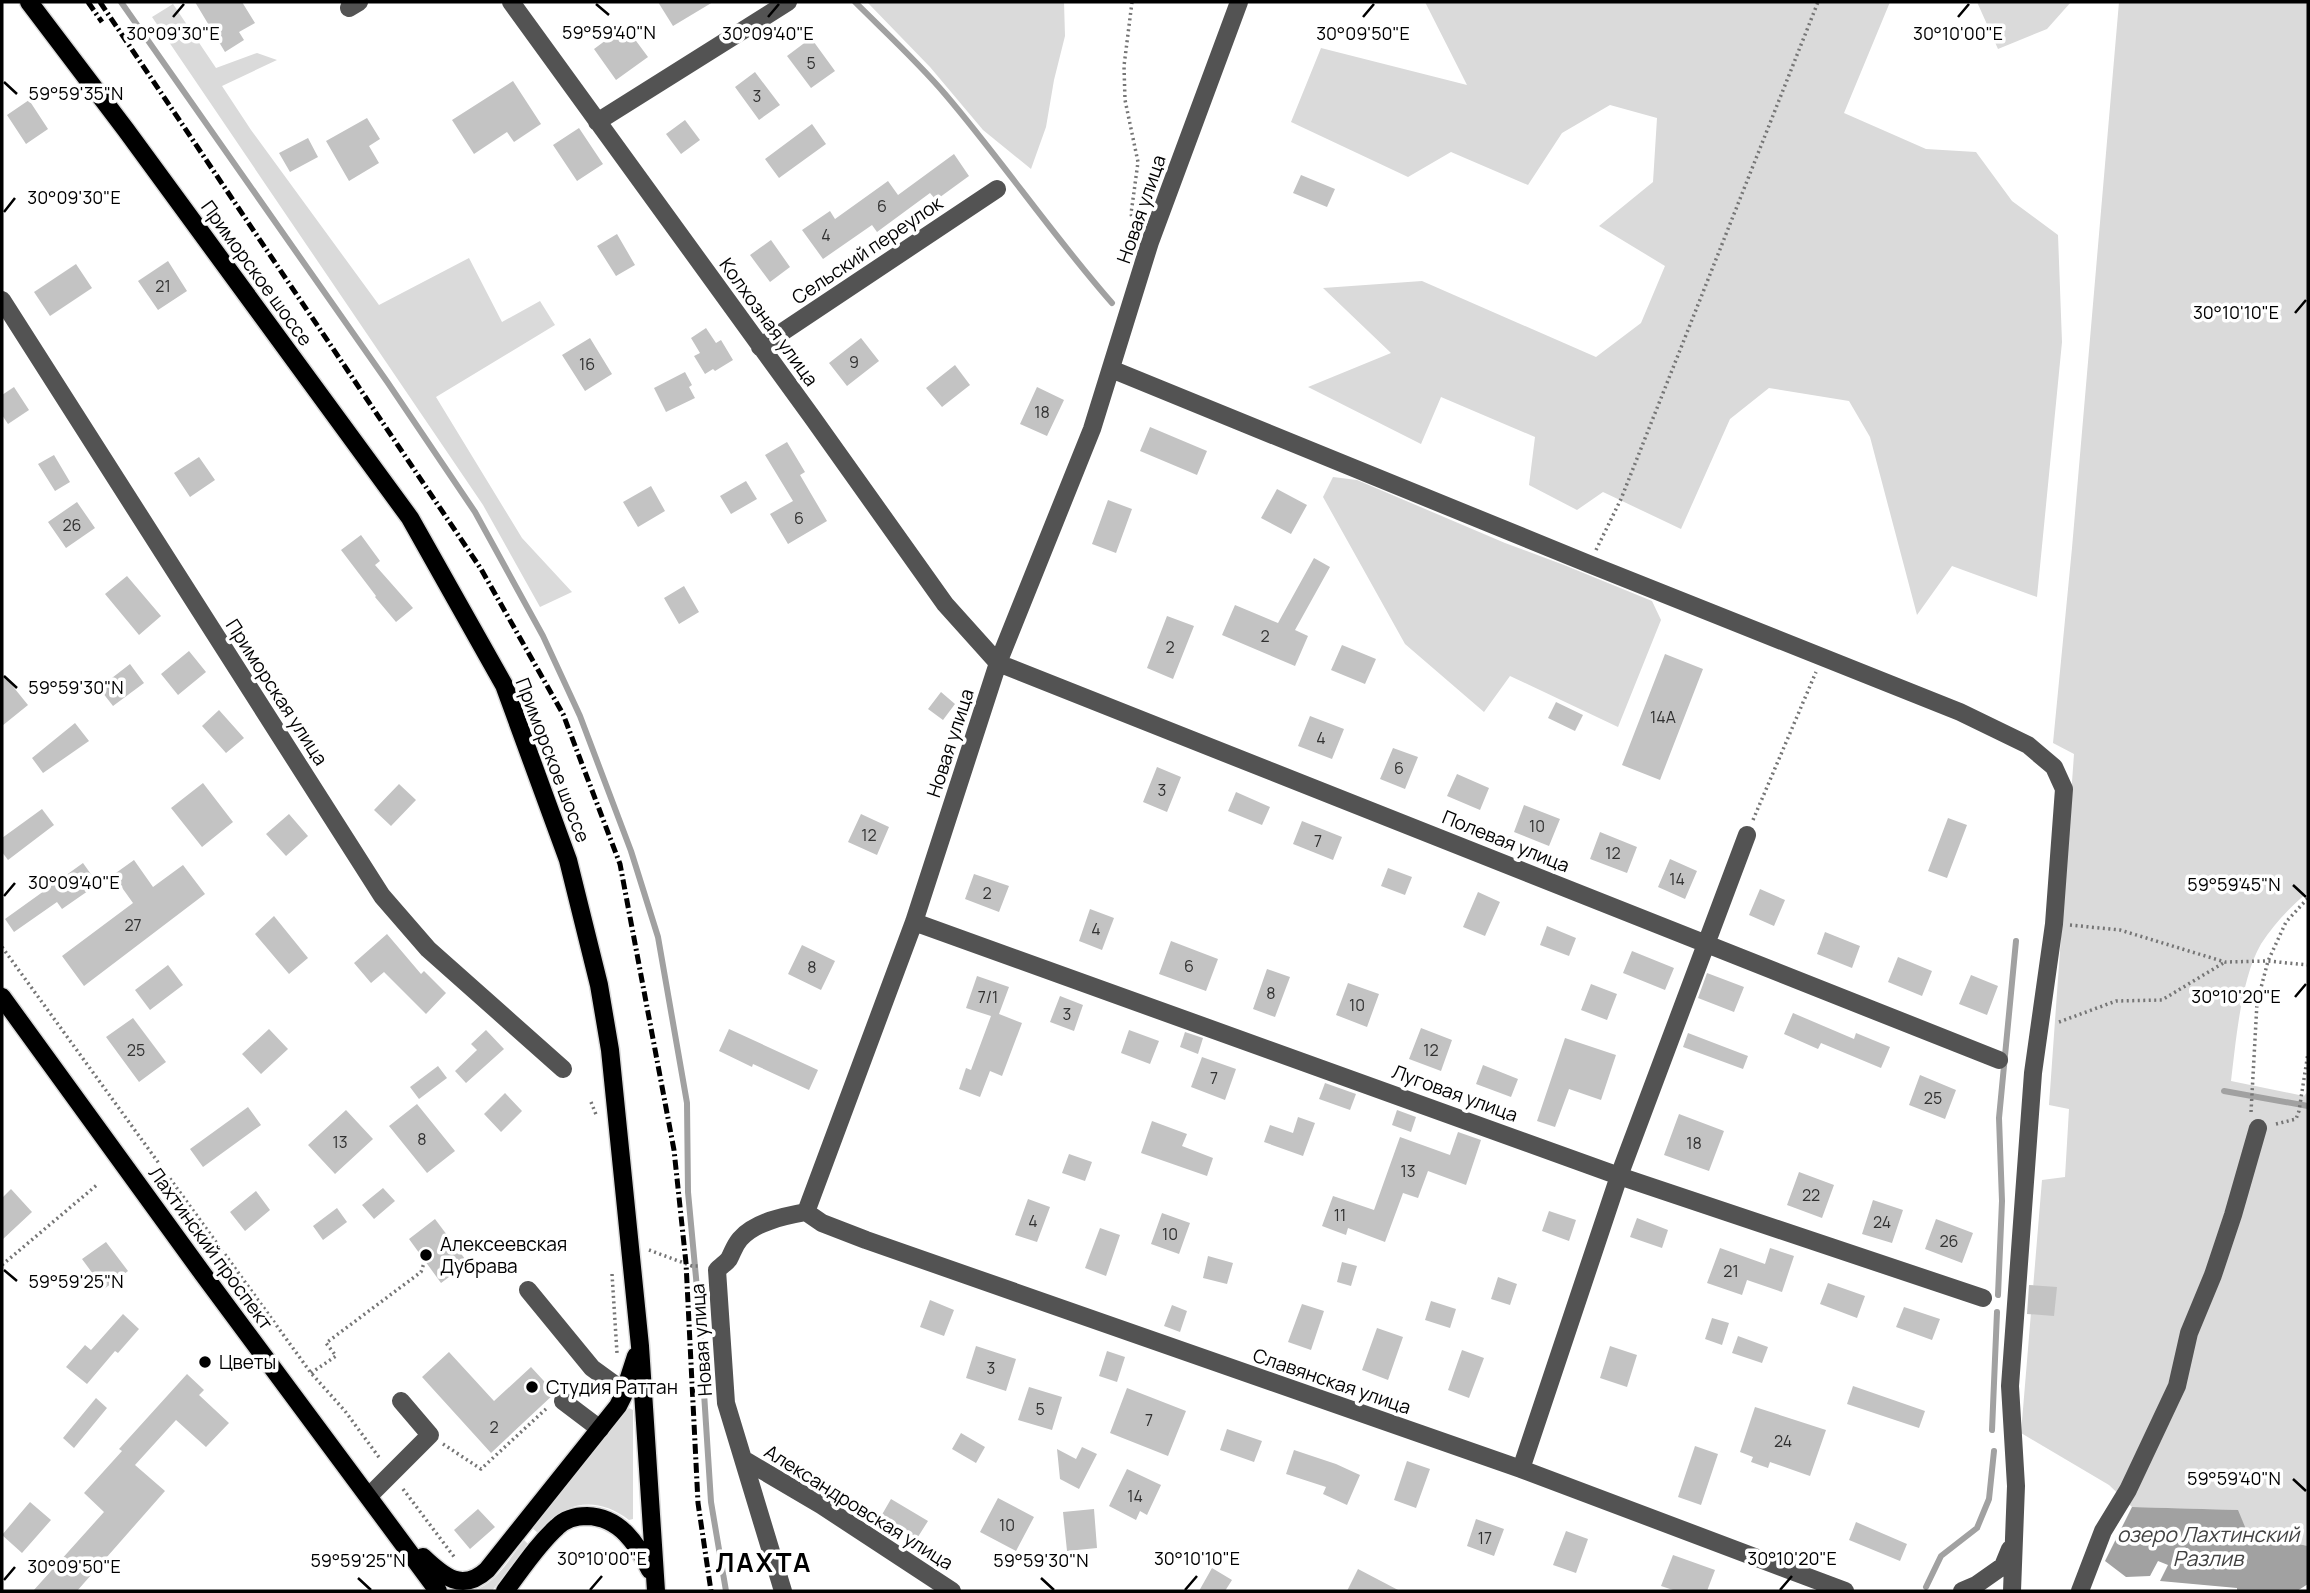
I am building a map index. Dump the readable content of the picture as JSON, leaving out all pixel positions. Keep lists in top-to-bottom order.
{
  "streets": {
    "main road": ["Приморское шоссе", "Лахтинский проспект"],
    "street": [
      "Новая улица",
      "Сельский переулок",
      "Колхозная улица",
      "Приморская улица",
      "Полевая улица",
      "Луговая улица",
      "Славянская улица",
      "Александровская улица"
    ]
  },
  "crossings": [
    ["Новая улица", "Колхозная улица"],
    ["Новая улица", "Полевая улица"],
    ["Новая улица", "Луговая улица"],
    ["Новая улица", "Славянская улица"],
    ["Новая улица", "Александровская улица"],
    ["Сельский переулок", "Колхозная улица"],
    ["Колхозная улица", "Полевая улица"]
  ],
  "districts": ["ЛАХТА"],
  "water": ["озеро Лахтинский Разлив"],
  "places": ["Алексеевская Дубрава", "Цветы", "Студия Раттан"],
  "house_numbers": [
    "5",
    "3",
    "6",
    "4",
    "21",
    "9",
    "16",
    "18",
    "6",
    "26",
    "2",
    "2",
    "14А",
    "4",
    "6",
    "3",
    "10",
    "12",
    "7",
    "12",
    "14",
    "2",
    "27",
    "4",
    "6",
    "8",
    "8",
    "7/1",
    "10",
    "3",
    "25",
    "12",
    "7",
    "25",
    "8",
    "13",
    "18",
    "13",
    "22",
    "11",
    "4",
    "24",
    "10",
    "26",
    "21",
    "3",
    "5",
    "7",
    "2",
    "24",
    "14",
    "10",
    "17"
  ],
  "coordinates": [
    "59°59'40\"N",
    "30°09'30\"E",
    "30°09'50\"E",
    "30°10'00\"E",
    "30°09'40\"E",
    "59°59'35\"N",
    "30°10'10\"E",
    "59°59'30\"N",
    "59°59'45\"N",
    "30°10'20\"E",
    "59°59'25\"N"
  ]
}
